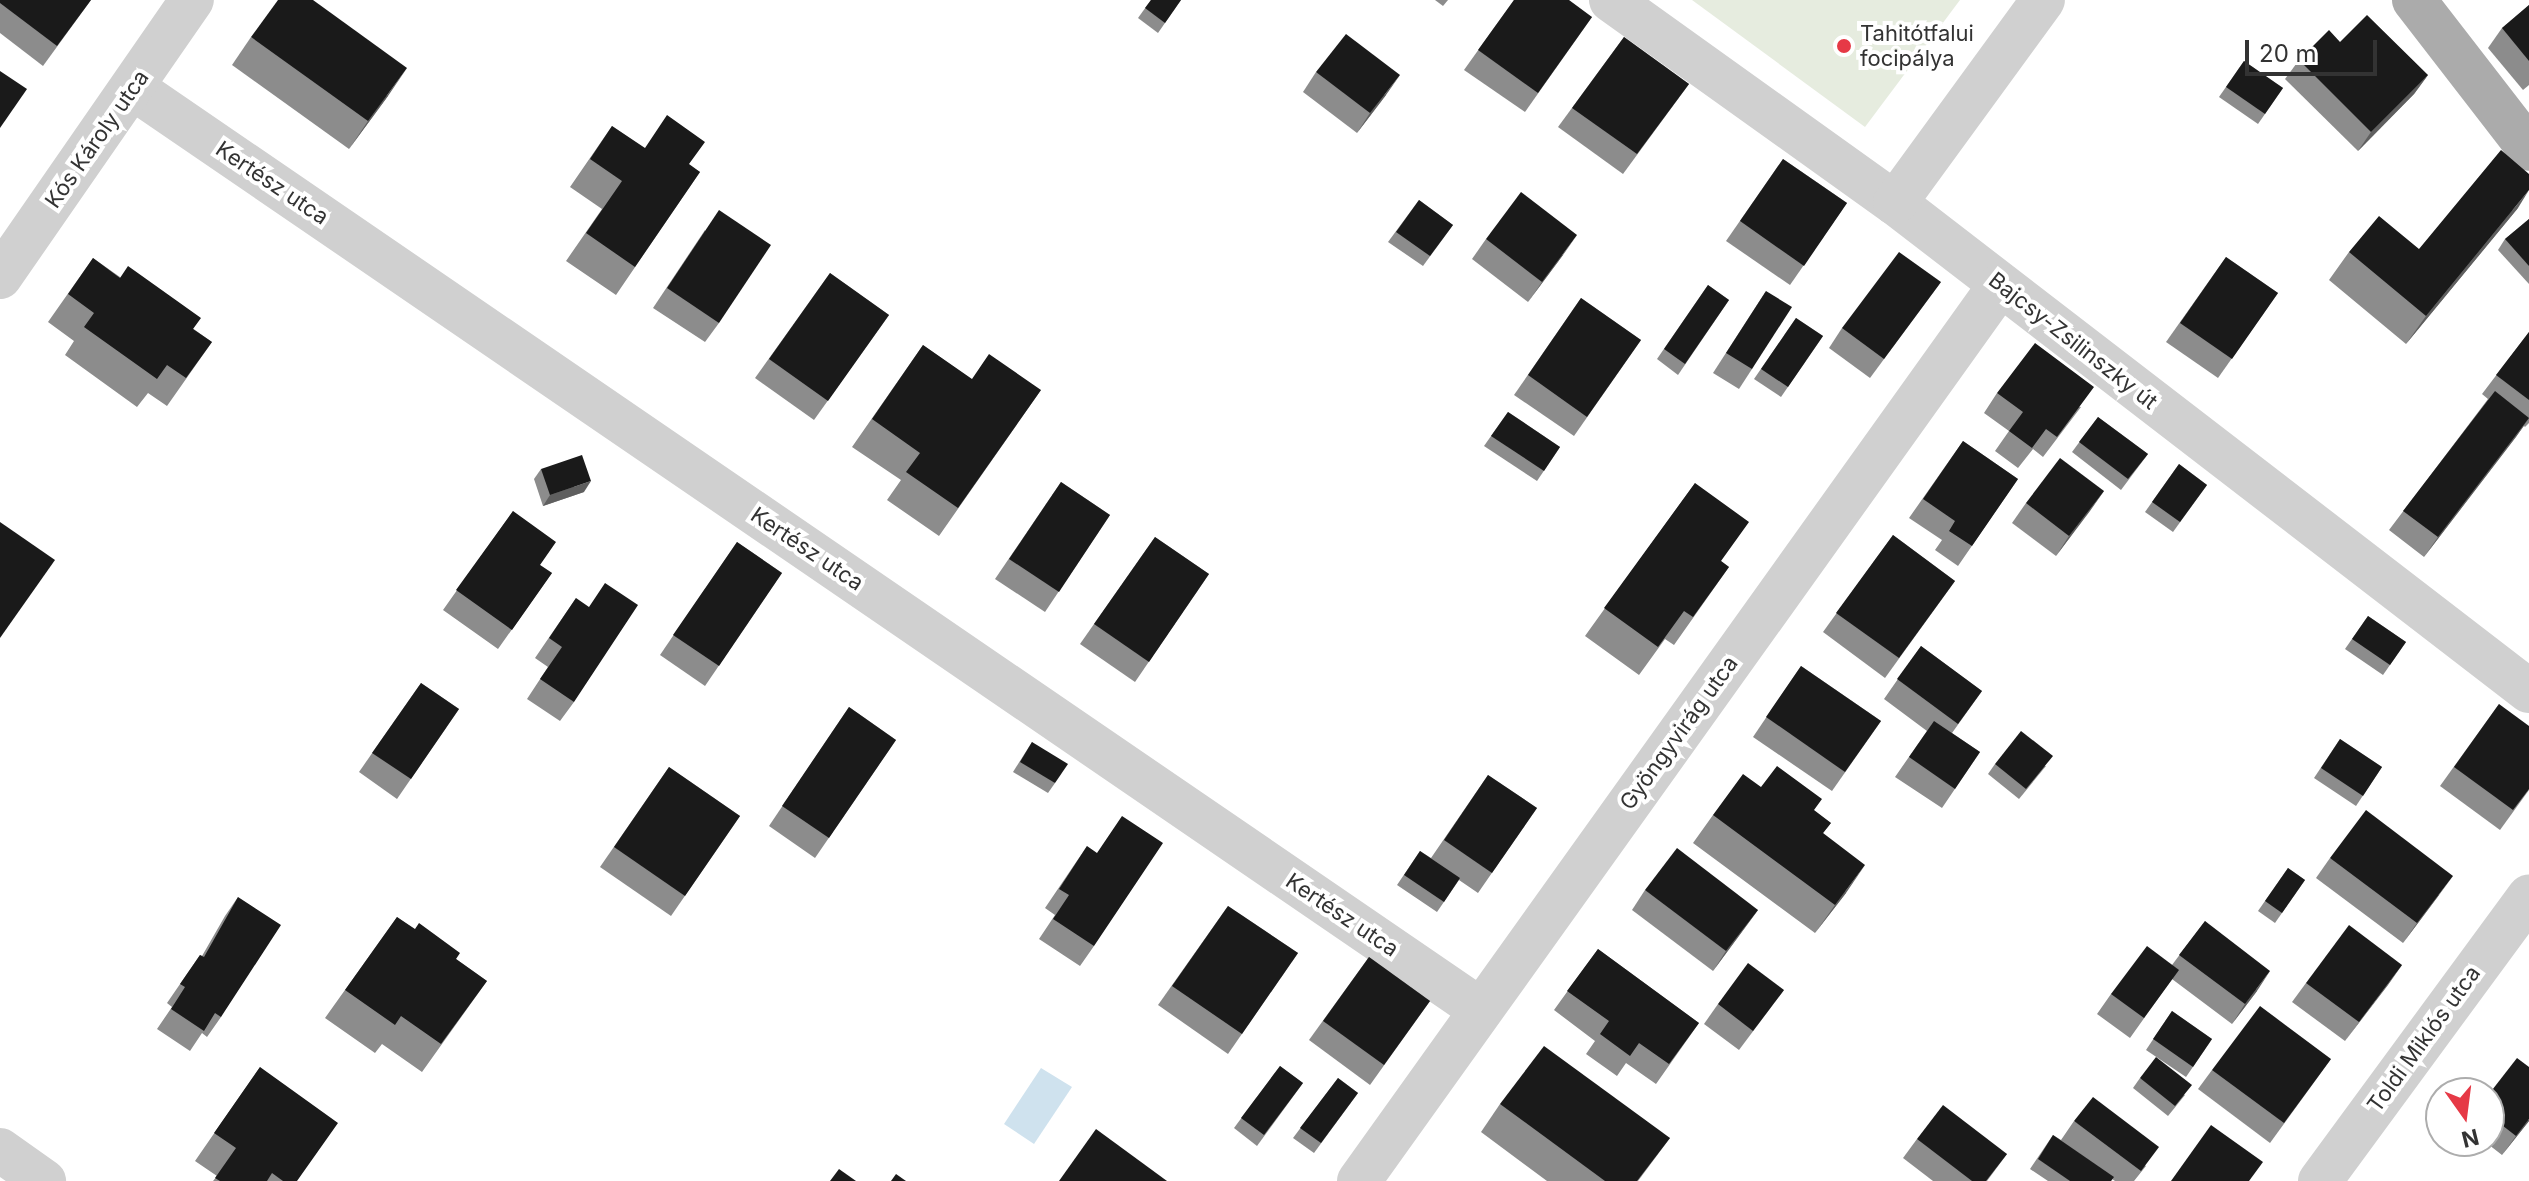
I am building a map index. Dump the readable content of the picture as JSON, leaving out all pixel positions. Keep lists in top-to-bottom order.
{
  "streets": {
    "street": [
      "Kós Károly utca",
      "Kertész utca",
      "Bajcsy-Zsilinszky út",
      "Gyöngyvirág utca",
      "Toldi Miklós utca"
    ]
  },
  "crossings": [
    ["Kós Károly utca", "Kertész utca"],
    ["Kertész utca", "Gyöngyvirág utca"],
    ["Bajcsy-Zsilinszky út", "Gyöngyvirág utca"]
  ],
  "places": ["Tahitótfalui focipálya"],
  "scale_bar": "20 m",
  "north": "bottom"
}
